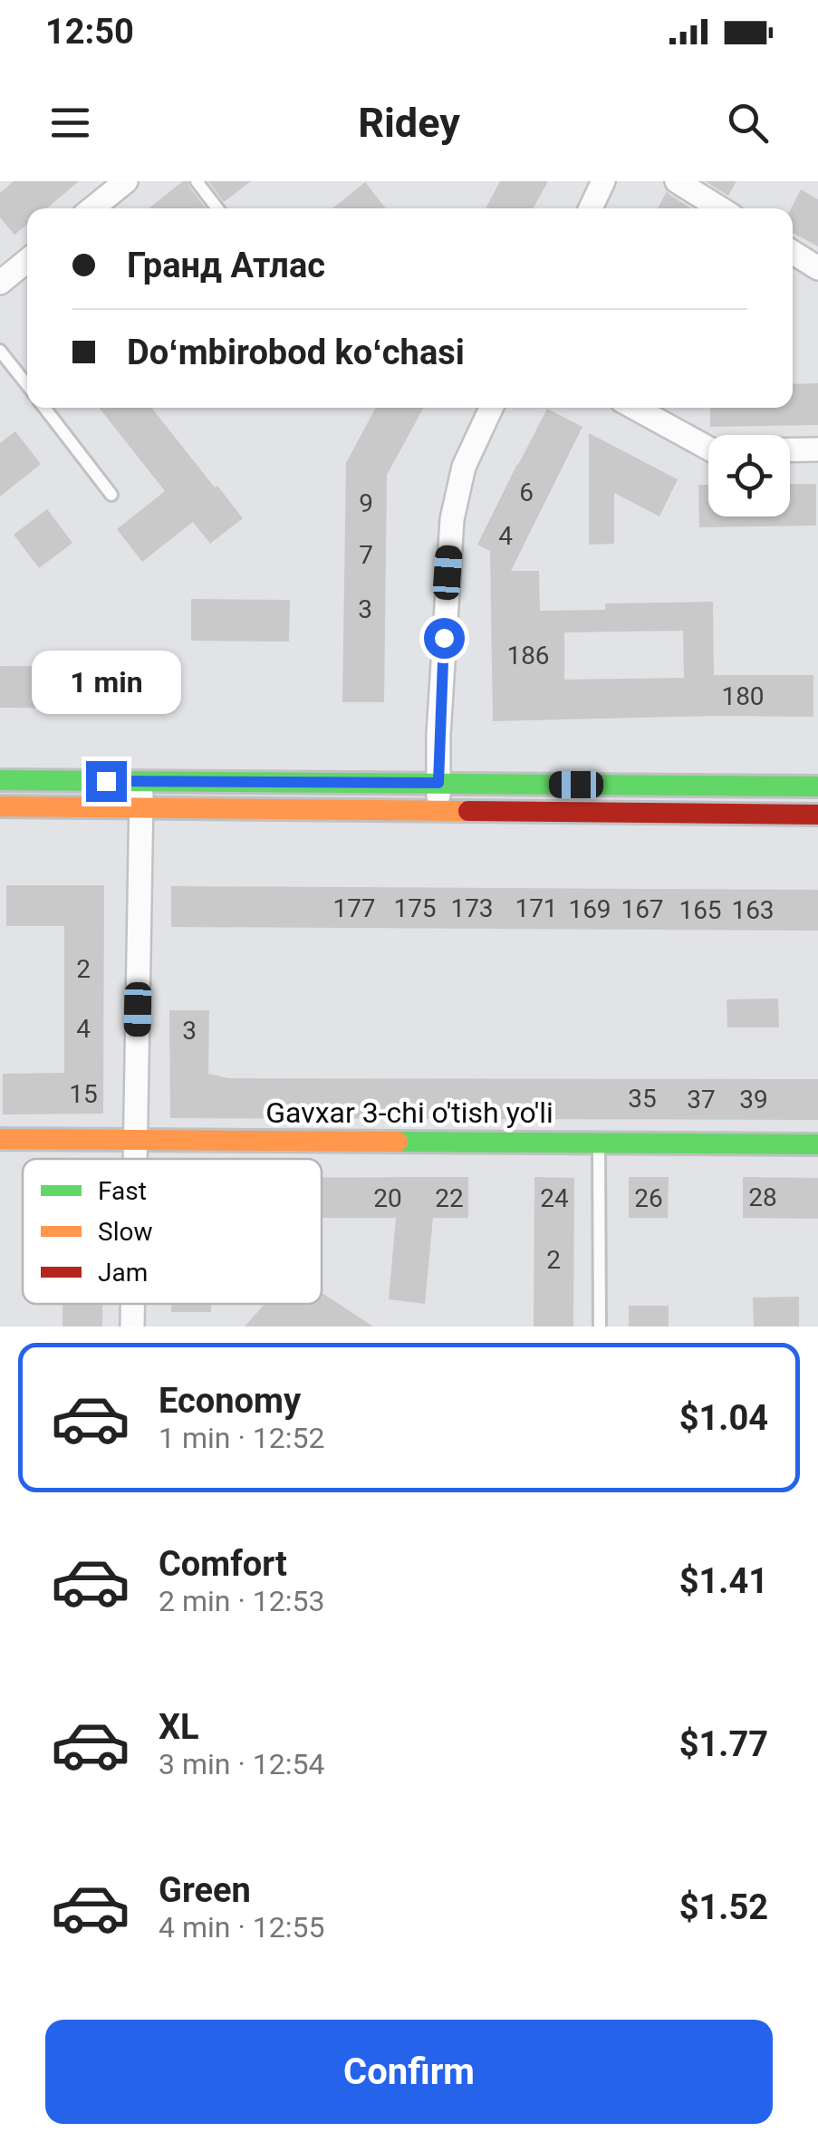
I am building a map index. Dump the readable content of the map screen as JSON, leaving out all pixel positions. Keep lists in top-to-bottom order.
{
  "streets": {
    "main road": ["Gavxar 3-chi o'tish yo'li"]
  },
  "house_numbers": [
    "6",
    "9",
    "4",
    "7",
    "3",
    "186",
    "180",
    "177",
    "175",
    "173",
    "171",
    "169",
    "167",
    "165",
    "163",
    "2",
    "4",
    "3",
    "15",
    "35",
    "37",
    "39",
    "28",
    "20",
    "22",
    "24",
    "26",
    "2"
  ],
  "legend": ["Fast", "Slow", "Jam"],
  "page": {
    "status": "12:50",
    "header": "Ridey",
    "banner": ["Гранд Атлас", "Doʻmbirobod koʻchasi"],
    "bubble": "1 min",
    "list": [
      {
        "name": "Economy",
        "note": "1 min · 12:52",
        "value": "$1.04"
      },
      {
        "name": "Comfort",
        "note": "2 min · 12:53",
        "value": "$1.41"
      },
      {
        "name": "XL",
        "note": "3 min · 12:54",
        "value": "$1.77"
      },
      {
        "name": "Green",
        "note": "4 min · 12:55",
        "value": "$1.52"
      }
    ],
    "buttons": "Confirm"
  }
}
